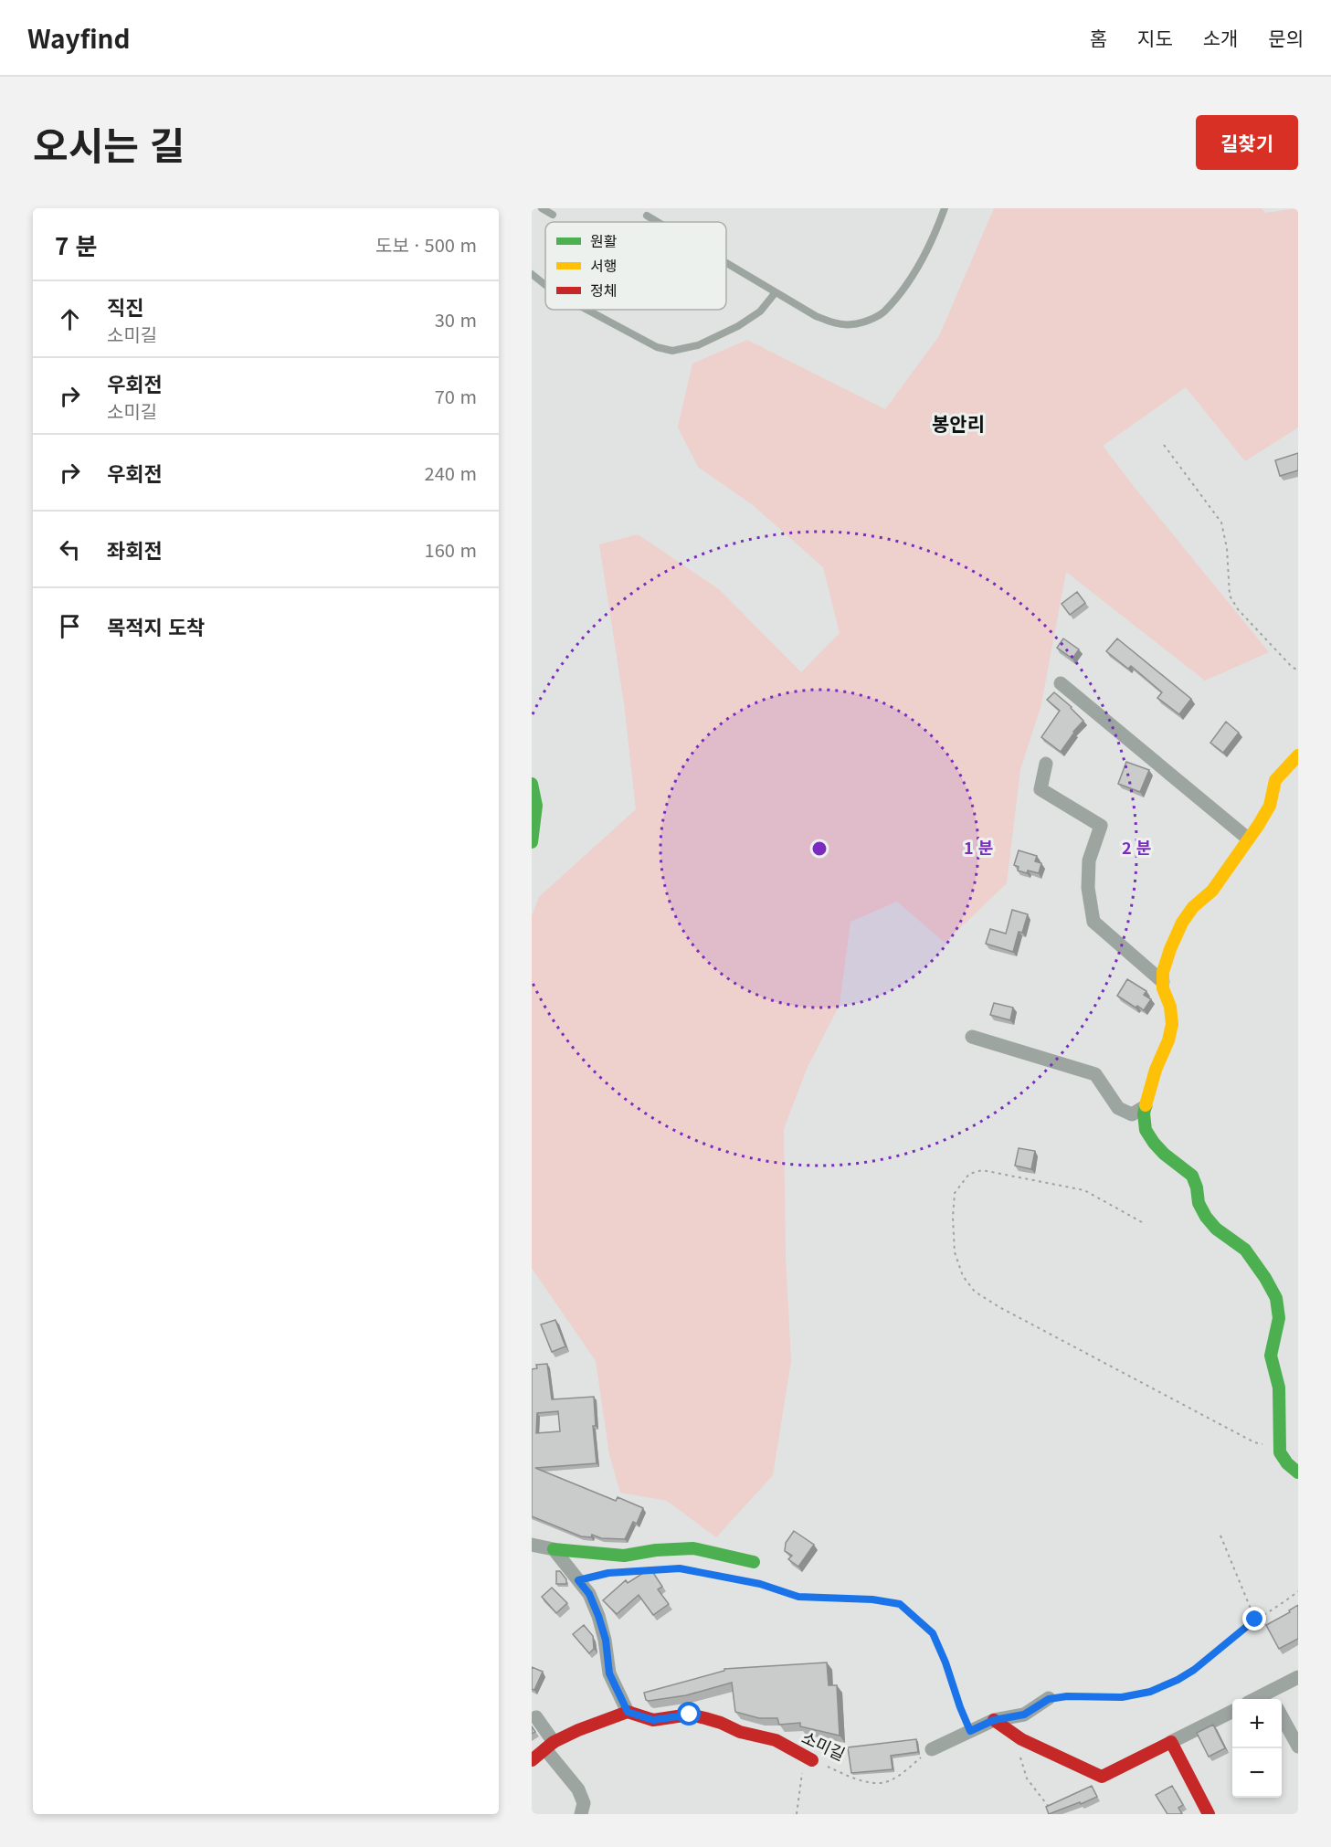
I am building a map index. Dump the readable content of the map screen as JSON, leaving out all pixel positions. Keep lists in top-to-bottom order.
{
  "streets": {
    "street": ["소미길"]
  },
  "districts": ["봉안리"],
  "legend": ["원활", "서행", "정체"],
  "page": {
    "header": "Wayfind",
    "nav": [
      "홈",
      "지도",
      "소개",
      "문의"
    ],
    "title": "오시는 길",
    "buttons": "길찾기",
    "heading": ["7 분", "도보 · 500 m"],
    "list": [
      ["직진", "소미길", "30 m"],
      ["우회전", "소미길", "70 m"],
      ["우회전", "240 m"],
      ["좌회전", "160 m"],
      "목적지 도착"
    ],
    "map_buttons": ["+", "−"]
  },
  "rings": ["1 분", "2 분"]
}
